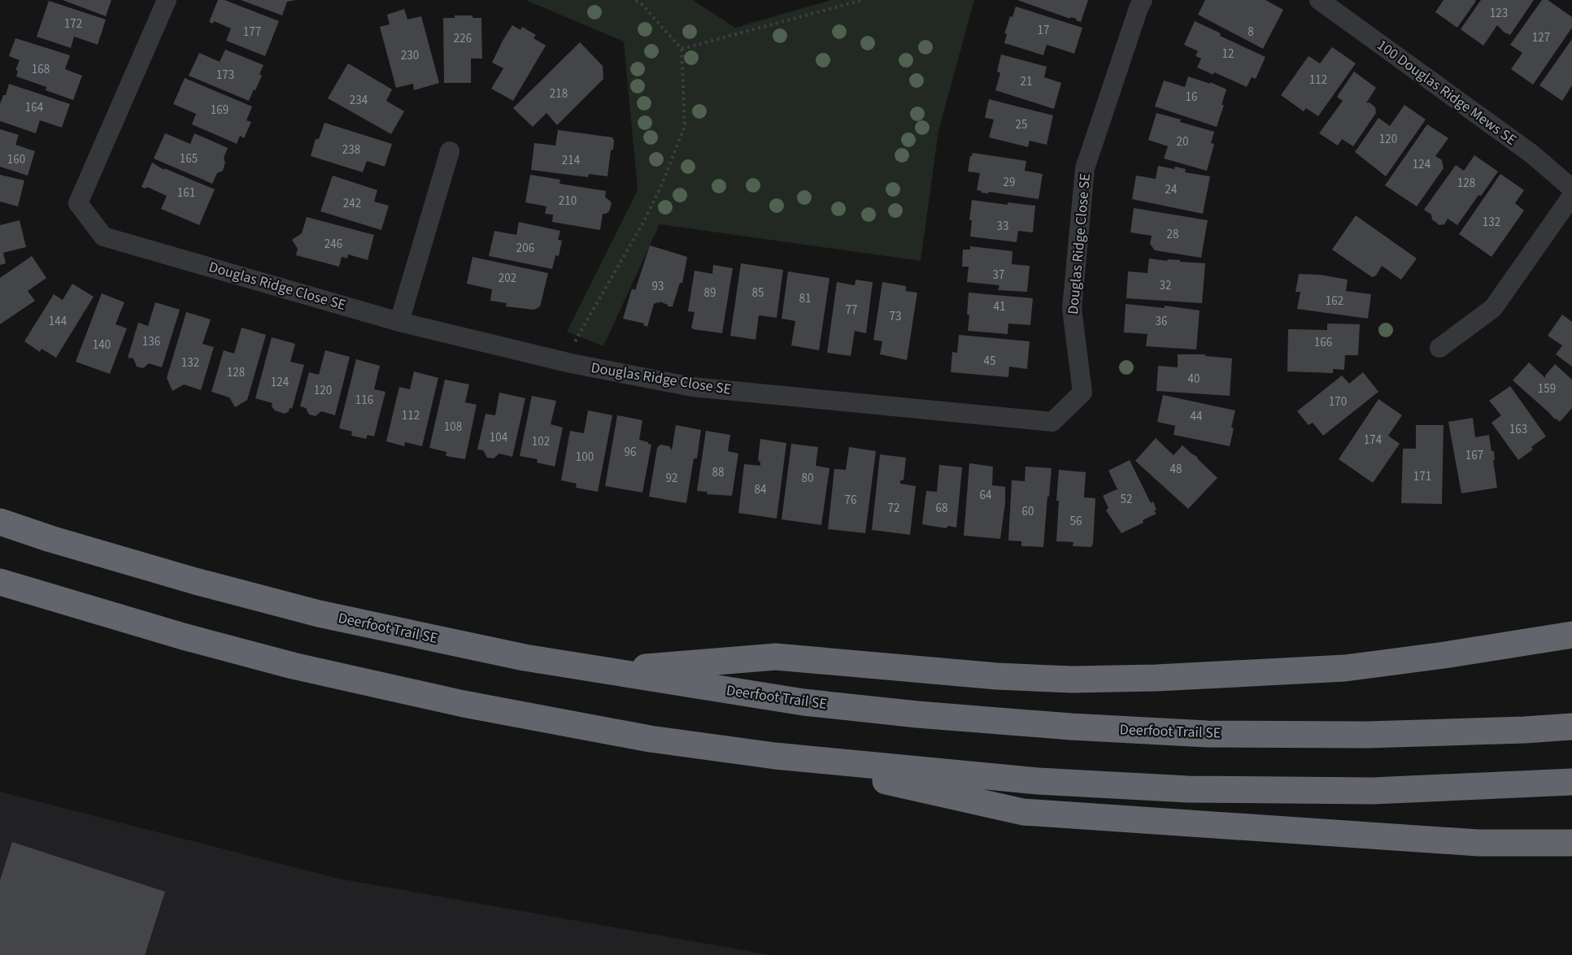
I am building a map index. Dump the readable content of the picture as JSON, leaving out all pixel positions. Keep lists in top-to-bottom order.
{
  "streets": {
    "highway": ["Deerfoot Trail SE"],
    "street": ["100 Douglas Ridge Mews SE", "Douglas Ridge Close SE"]
  },
  "house_numbers": [
    "123",
    "172",
    "17",
    "177",
    "8",
    "127",
    "226",
    "12",
    "230",
    "168",
    "173",
    "112",
    "21",
    "218",
    "16",
    "234",
    "164",
    "169",
    "25",
    "120",
    "20",
    "238",
    "165",
    "160",
    "214",
    "124",
    "29",
    "128",
    "24",
    "161",
    "210",
    "242",
    "132",
    "33",
    "28",
    "246",
    "206",
    "37",
    "202",
    "32",
    "93",
    "89",
    "85",
    "81",
    "162",
    "41",
    "77",
    "73",
    "144",
    "36",
    "136",
    "166",
    "140",
    "45",
    "132",
    "128",
    "40",
    "124",
    "159",
    "120",
    "116",
    "170",
    "112",
    "44",
    "108",
    "163",
    "104",
    "174",
    "102",
    "96",
    "167",
    "100",
    "48",
    "88",
    "171",
    "92",
    "80",
    "84",
    "64",
    "52",
    "76",
    "72",
    "68",
    "60",
    "56"
  ]
}
